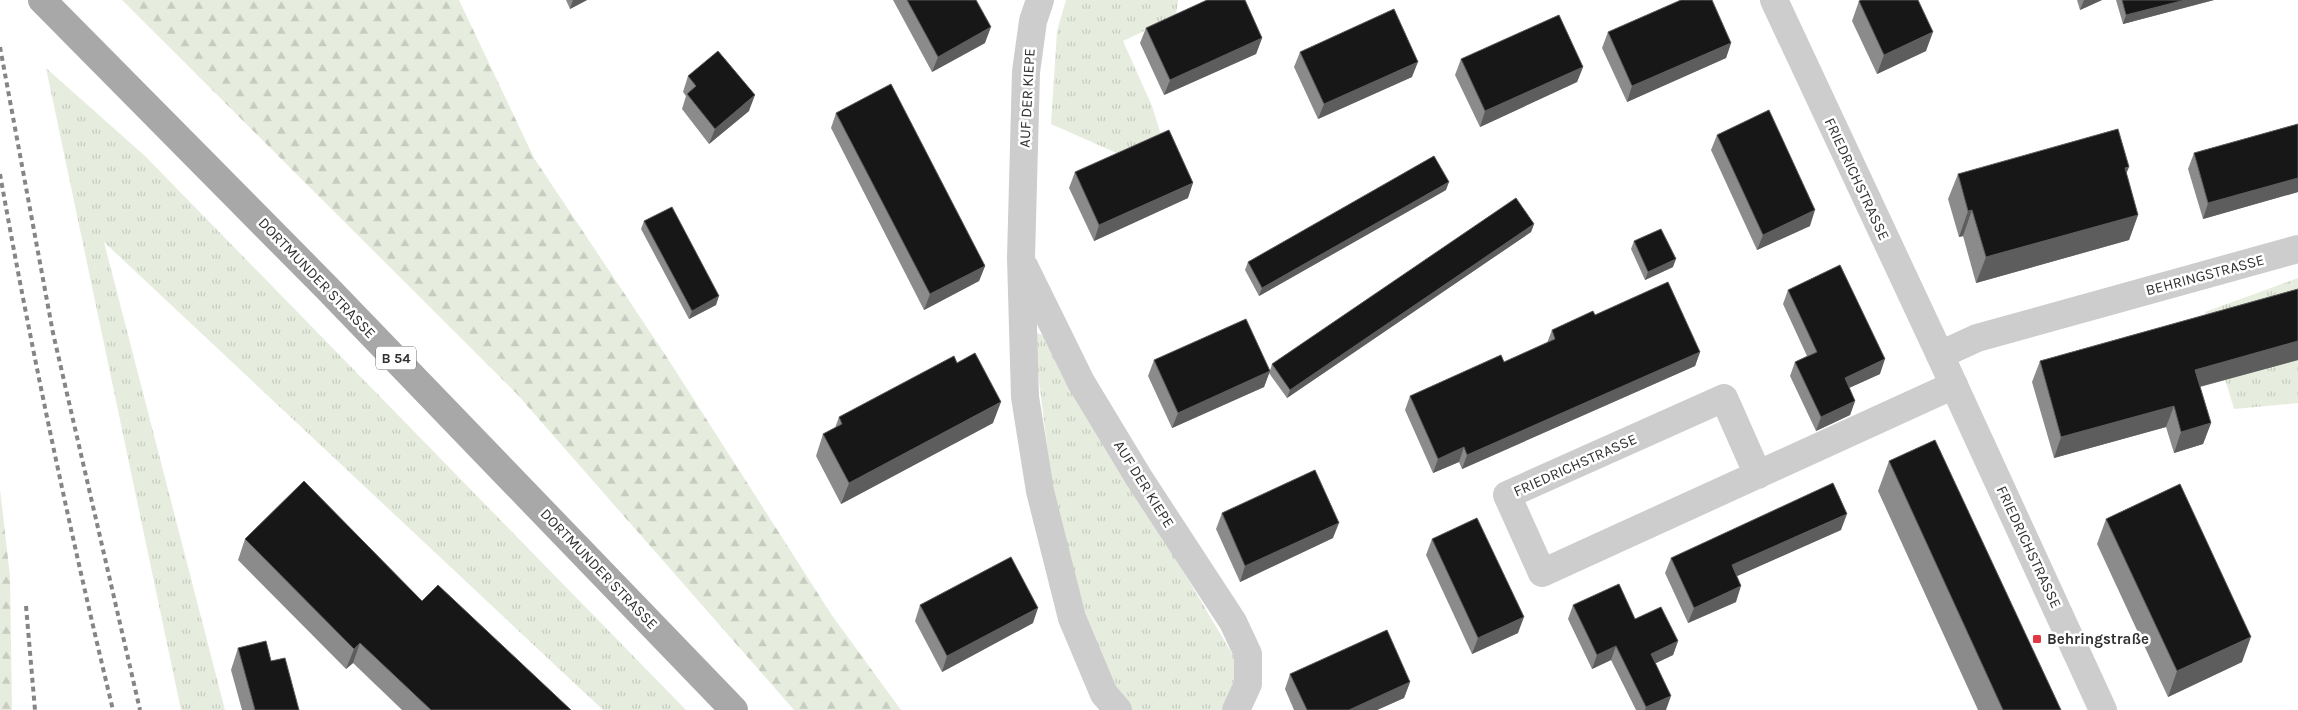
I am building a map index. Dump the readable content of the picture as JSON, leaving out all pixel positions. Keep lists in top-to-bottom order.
{
  "streets": {
    "main road": ["DORTMUNDER STRASSE", "B 54"],
    "street": ["AUF DER KIEPE", "FRIEDRICHSTRASSE", "BEHRINGSTRASSE"]
  },
  "crossings": [
    ["FRIEDRICHSTRASSE", "BEHRINGSTRASSE"]
  ],
  "places": {
    "transit": ["Behringstraße"]
  }
}
